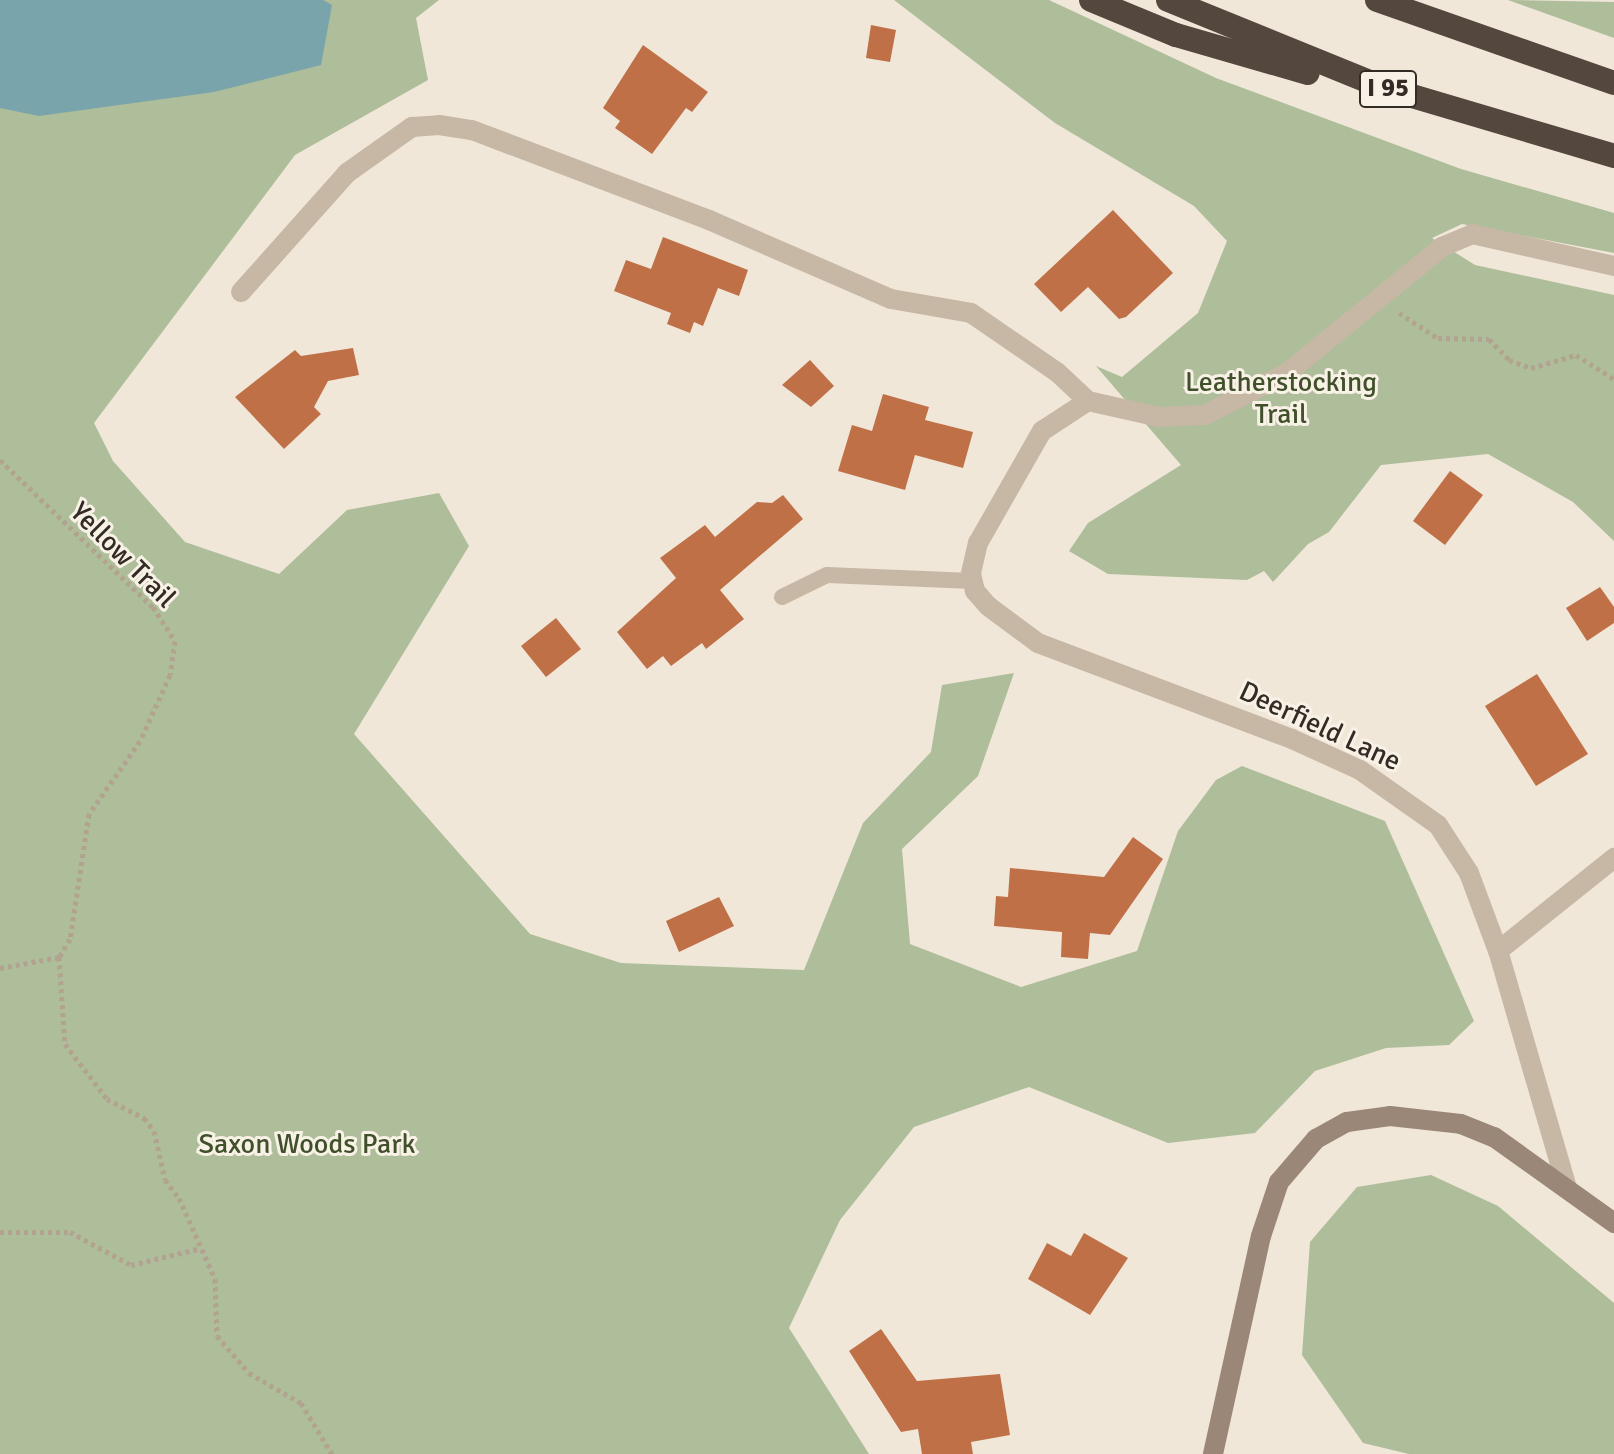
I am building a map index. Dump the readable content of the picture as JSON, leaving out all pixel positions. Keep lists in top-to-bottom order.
{
  "streets": {
    "highway": ["I 95"],
    "street": ["Deerfield Lane"],
    "path": ["Yellow Trail"]
  },
  "parks": ["Leatherstocking Trail", "Saxon Woods Park"]
}
